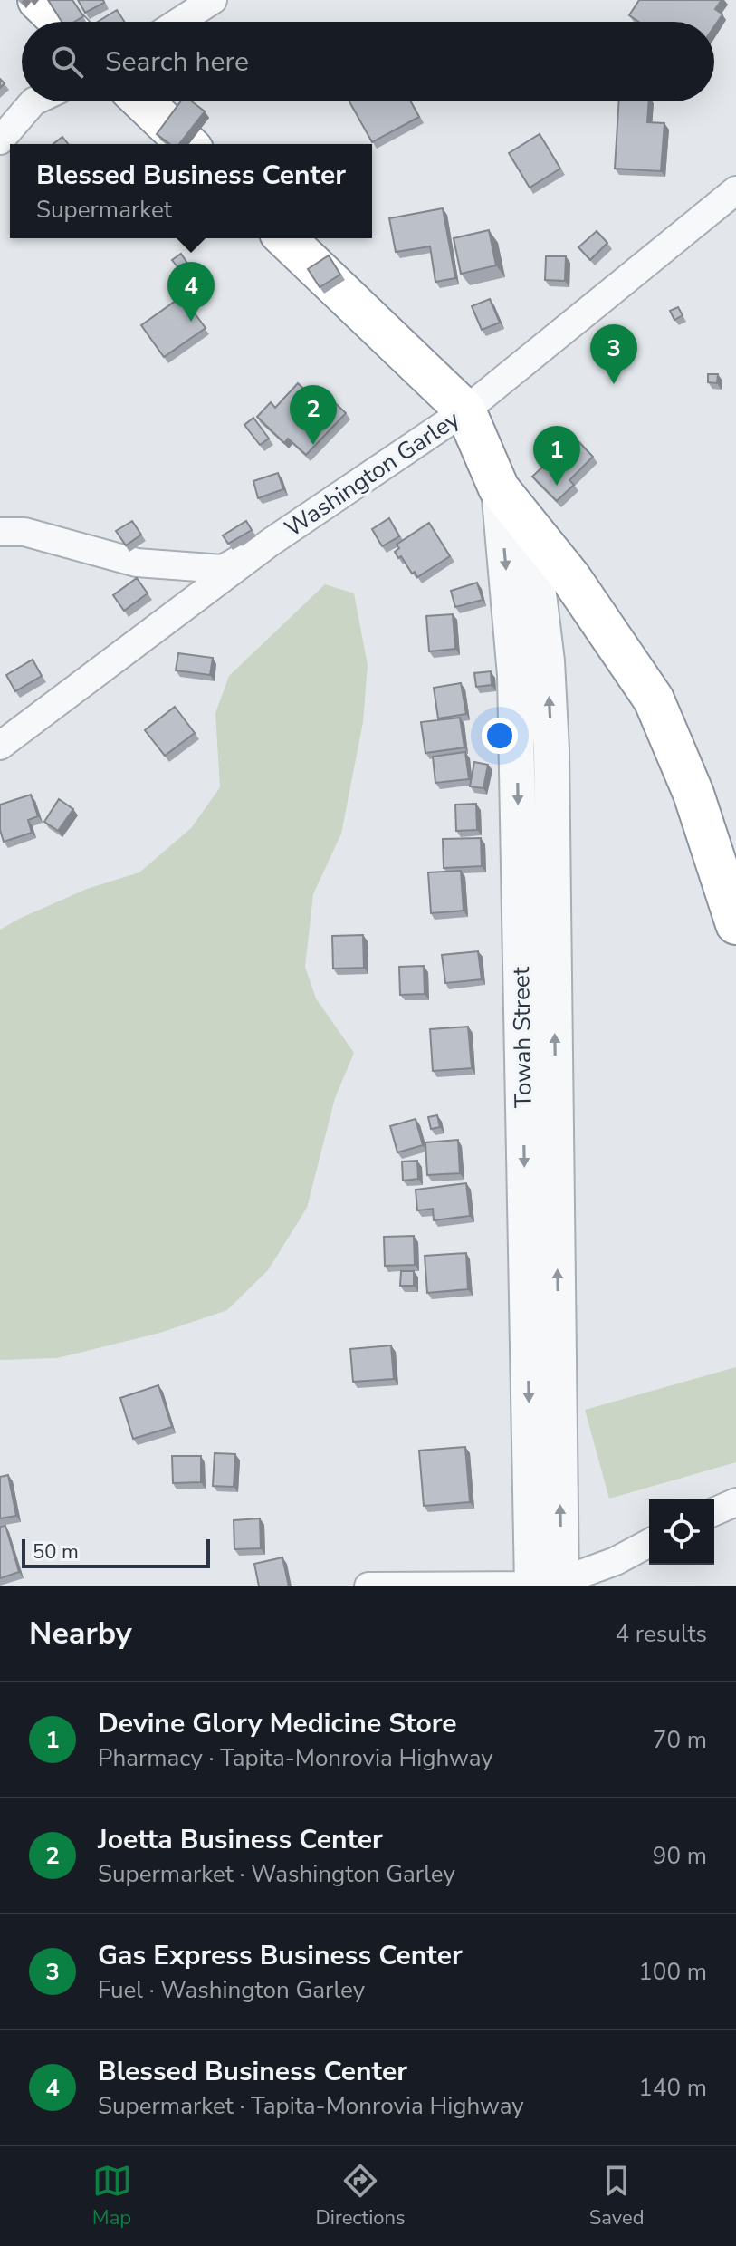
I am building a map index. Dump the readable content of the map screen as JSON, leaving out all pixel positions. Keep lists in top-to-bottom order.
{
  "streets": {
    "street": ["Washington Garley", "Towah Street"]
  },
  "scale_bar": "50 m",
  "page": {
    "search": "Search here",
    "popup": ["Blessed Business Center", "Supermarket"],
    "pins": [
      "4",
      "3",
      "2",
      "1"
    ],
    "scale": "50 m",
    "heading": ["Nearby", "4 results"],
    "list": [
      {
        "mark": "1",
        "name": "Devine Glory Medicine Store",
        "note": "Pharmacy · Tapita-Monrovia Highway",
        "value": "70 m"
      },
      {
        "mark": "2",
        "name": "Joetta Business Center",
        "note": "Supermarket · Washington Garley",
        "value": "90 m"
      },
      {
        "mark": "3",
        "name": "Gas Express Business Center",
        "note": "Fuel · Washington Garley",
        "value": "100 m"
      },
      {
        "mark": "4",
        "name": "Blessed Business Center",
        "note": "Supermarket · Tapita-Monrovia Highway",
        "value": "140 m"
      }
    ],
    "nav": ["Map", "Directions", "Saved"]
  }
}
